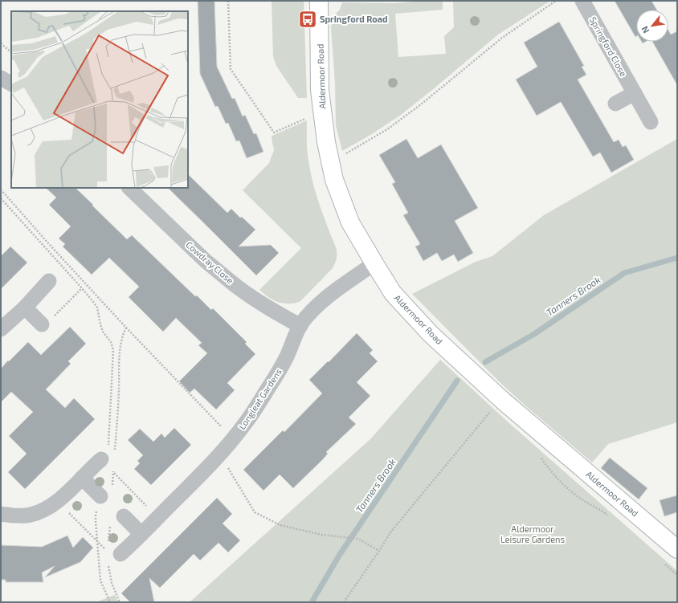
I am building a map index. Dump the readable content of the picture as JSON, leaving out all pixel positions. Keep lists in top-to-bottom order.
{
  "streets": {
    "street": [
      "Springford Close",
      "Aldermoor Road",
      "Cowdray Close",
      "Longleat Gardens"
    ]
  },
  "crossings": [
    ["Aldermoor Road", "Longleat Gardens"],
    ["Cowdray Close", "Longleat Gardens"]
  ],
  "water": ["Tanners Brook"],
  "parks": ["Aldermoor Leisure Gardens"],
  "places": {
    "bus stop": ["Springford Road"]
  },
  "north": "bottom left"
}
